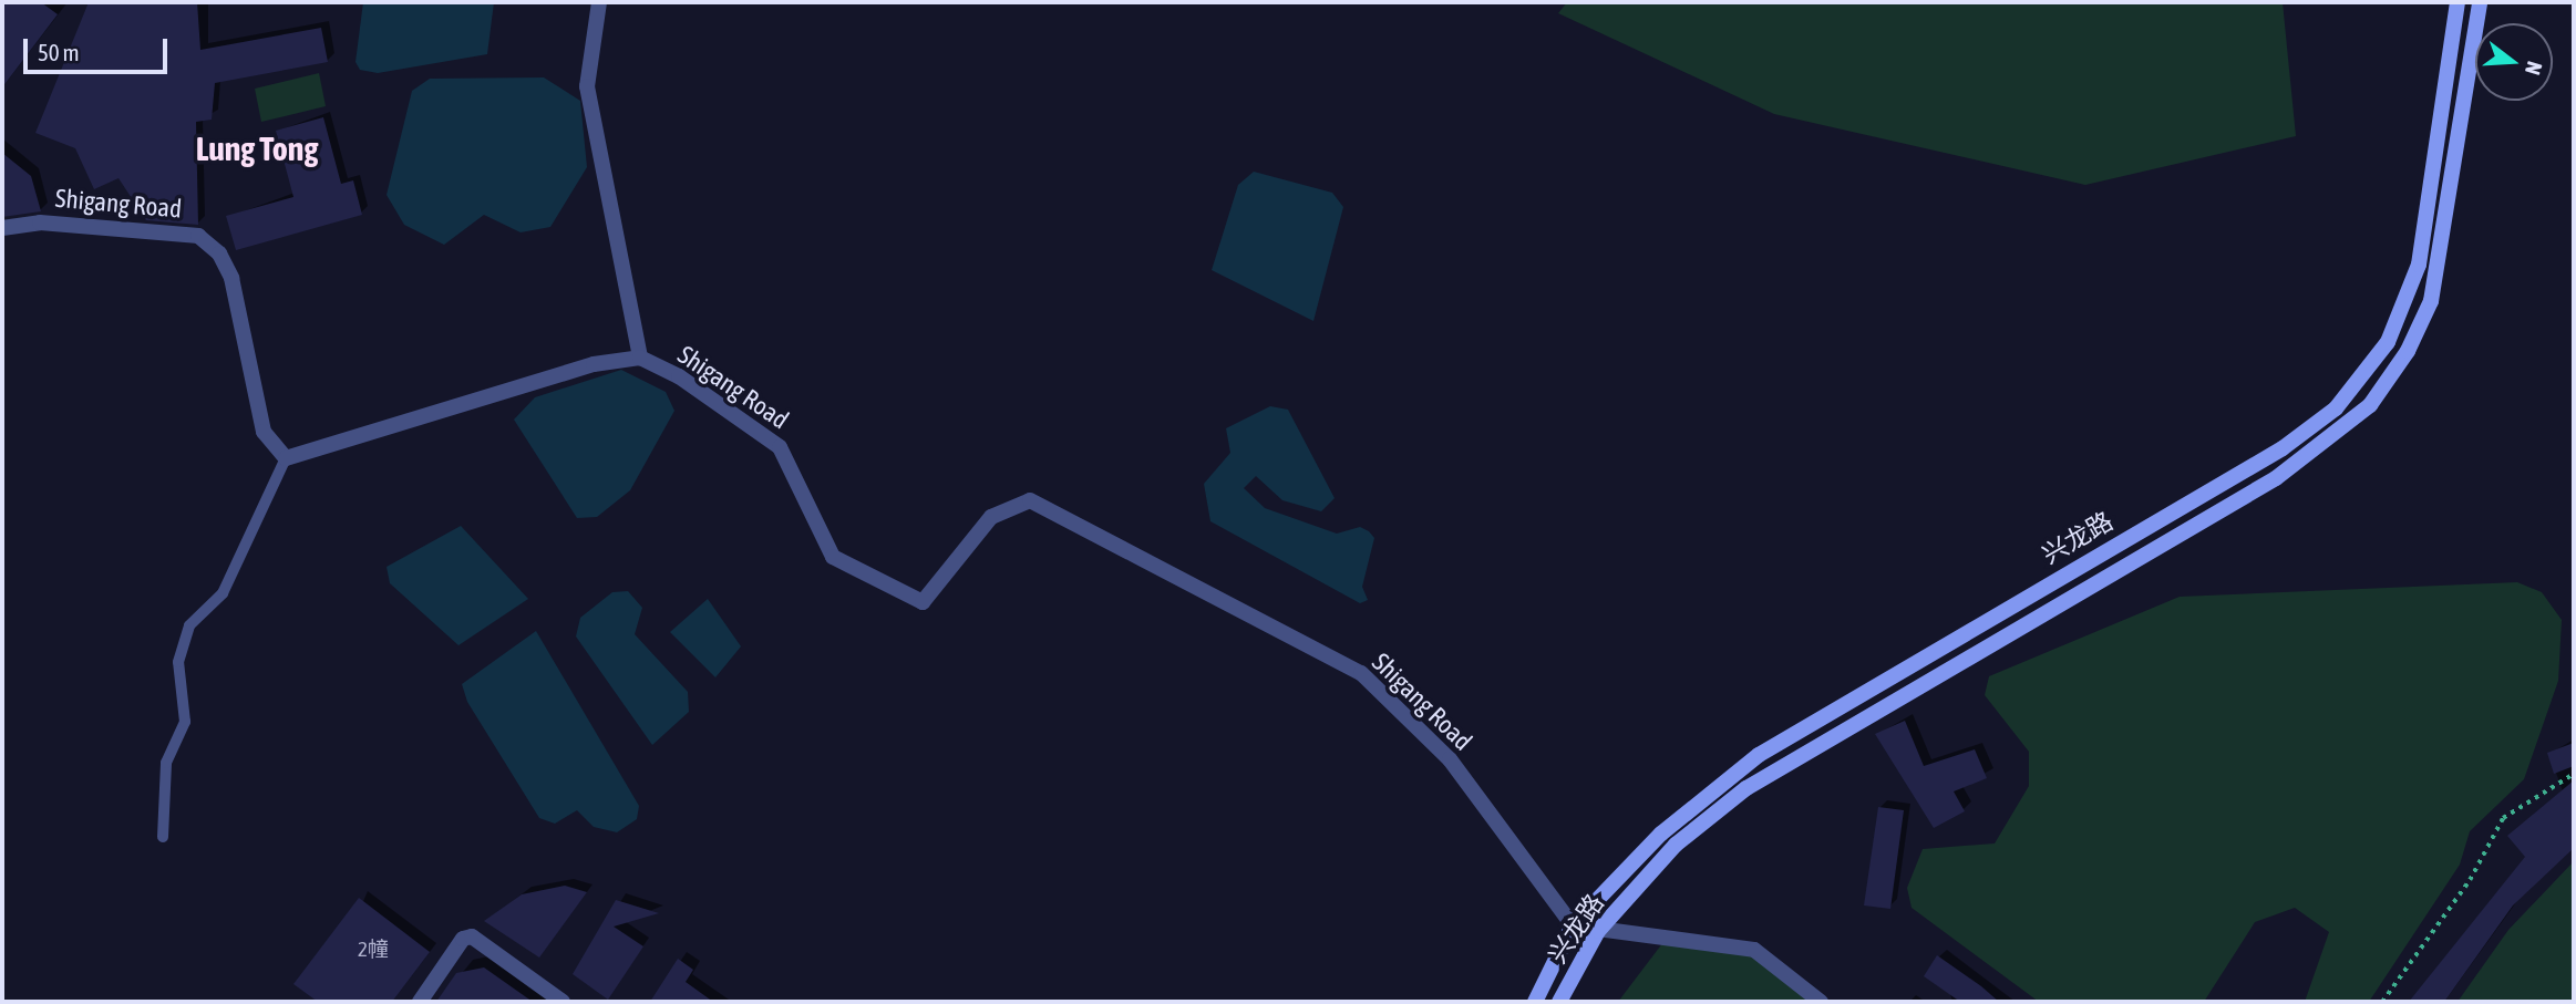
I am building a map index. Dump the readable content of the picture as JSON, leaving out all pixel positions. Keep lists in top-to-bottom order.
{
  "streets": {
    "main road": ["兴龙路"],
    "street": ["Shigang Road"]
  },
  "crossings": [
    ["Shigang Road", "兴龙路"]
  ],
  "districts": ["Lung Tong"],
  "house_numbers": ["2幢"],
  "scale_bar": "50 m",
  "north": "right"
}
